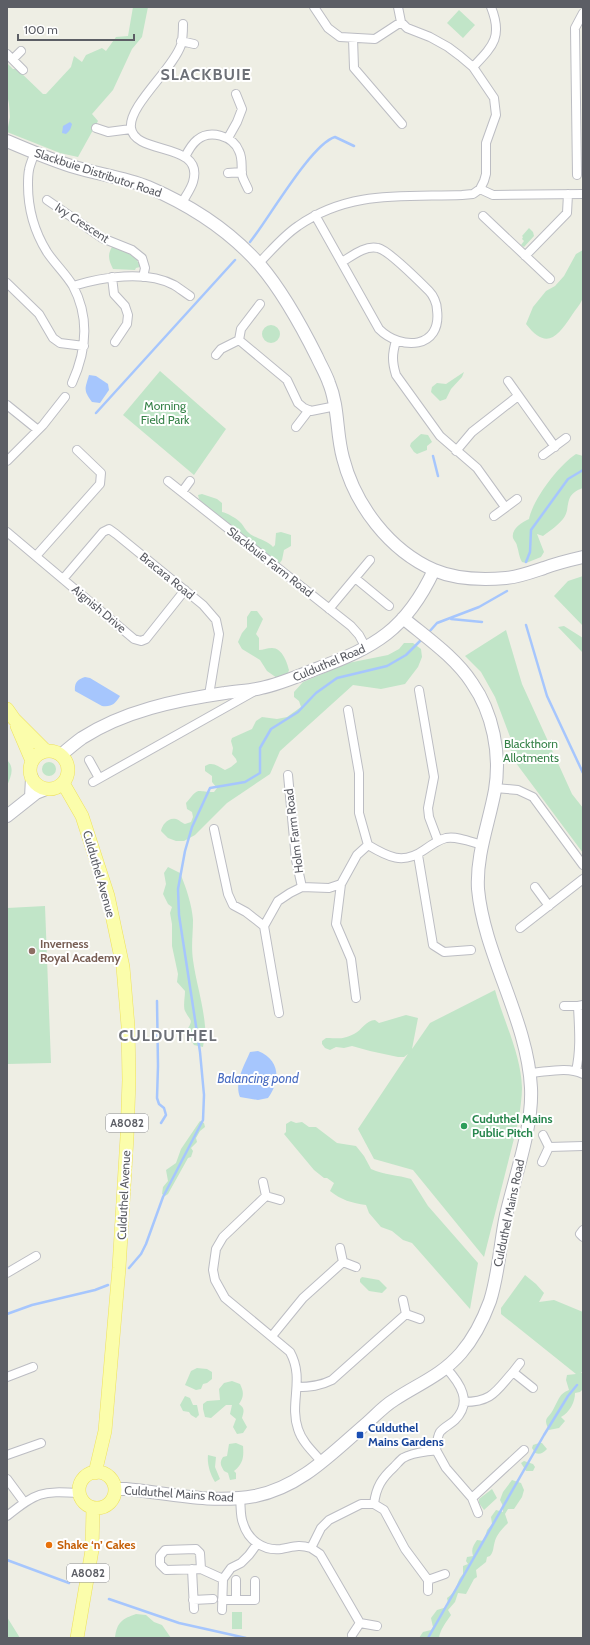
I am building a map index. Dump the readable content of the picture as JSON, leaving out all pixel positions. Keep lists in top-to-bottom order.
{
  "streets": {
    "main road": ["Culduthel Avenue", "A8082"],
    "street": [
      "Slackbuie Distributor Road",
      "Ivy Crescent",
      "Slackbuie Farm Road",
      "Bracara Road",
      "Aignish Drive",
      "Culduthel Road",
      "Holm Farm Road",
      "Culduthel Mains Road"
    ]
  },
  "crossings": [
    ["Slackbuie Distributor Road", "Culduthel Road"],
    ["Slackbuie Farm Road", "Culduthel Road"],
    ["Bracara Road", "Aignish Drive"],
    ["Bracara Road", "Culduthel Road"],
    ["Culduthel Road", "Culduthel Avenue"],
    ["Culduthel Road", "Culduthel Mains Road"],
    ["Culduthel Avenue", "A8082"],
    ["Culduthel Avenue", "Culduthel Mains Road"],
    ["A8082", "Culduthel Mains Road"]
  ],
  "districts": ["SLACKBUIE", "CULDUTHEL"],
  "water": ["Balancing pond"],
  "parks": ["Morning Field Park", "Blackthorn Allotments"],
  "places": {
    "other": ["Inverness Royal Academy", "Cuduthel Mains Public Pitch", "Shake ‘n’ Cakes"],
    "transit": ["Culduthel Mains Gardens"]
  },
  "scale_bar": "100 m"
}
